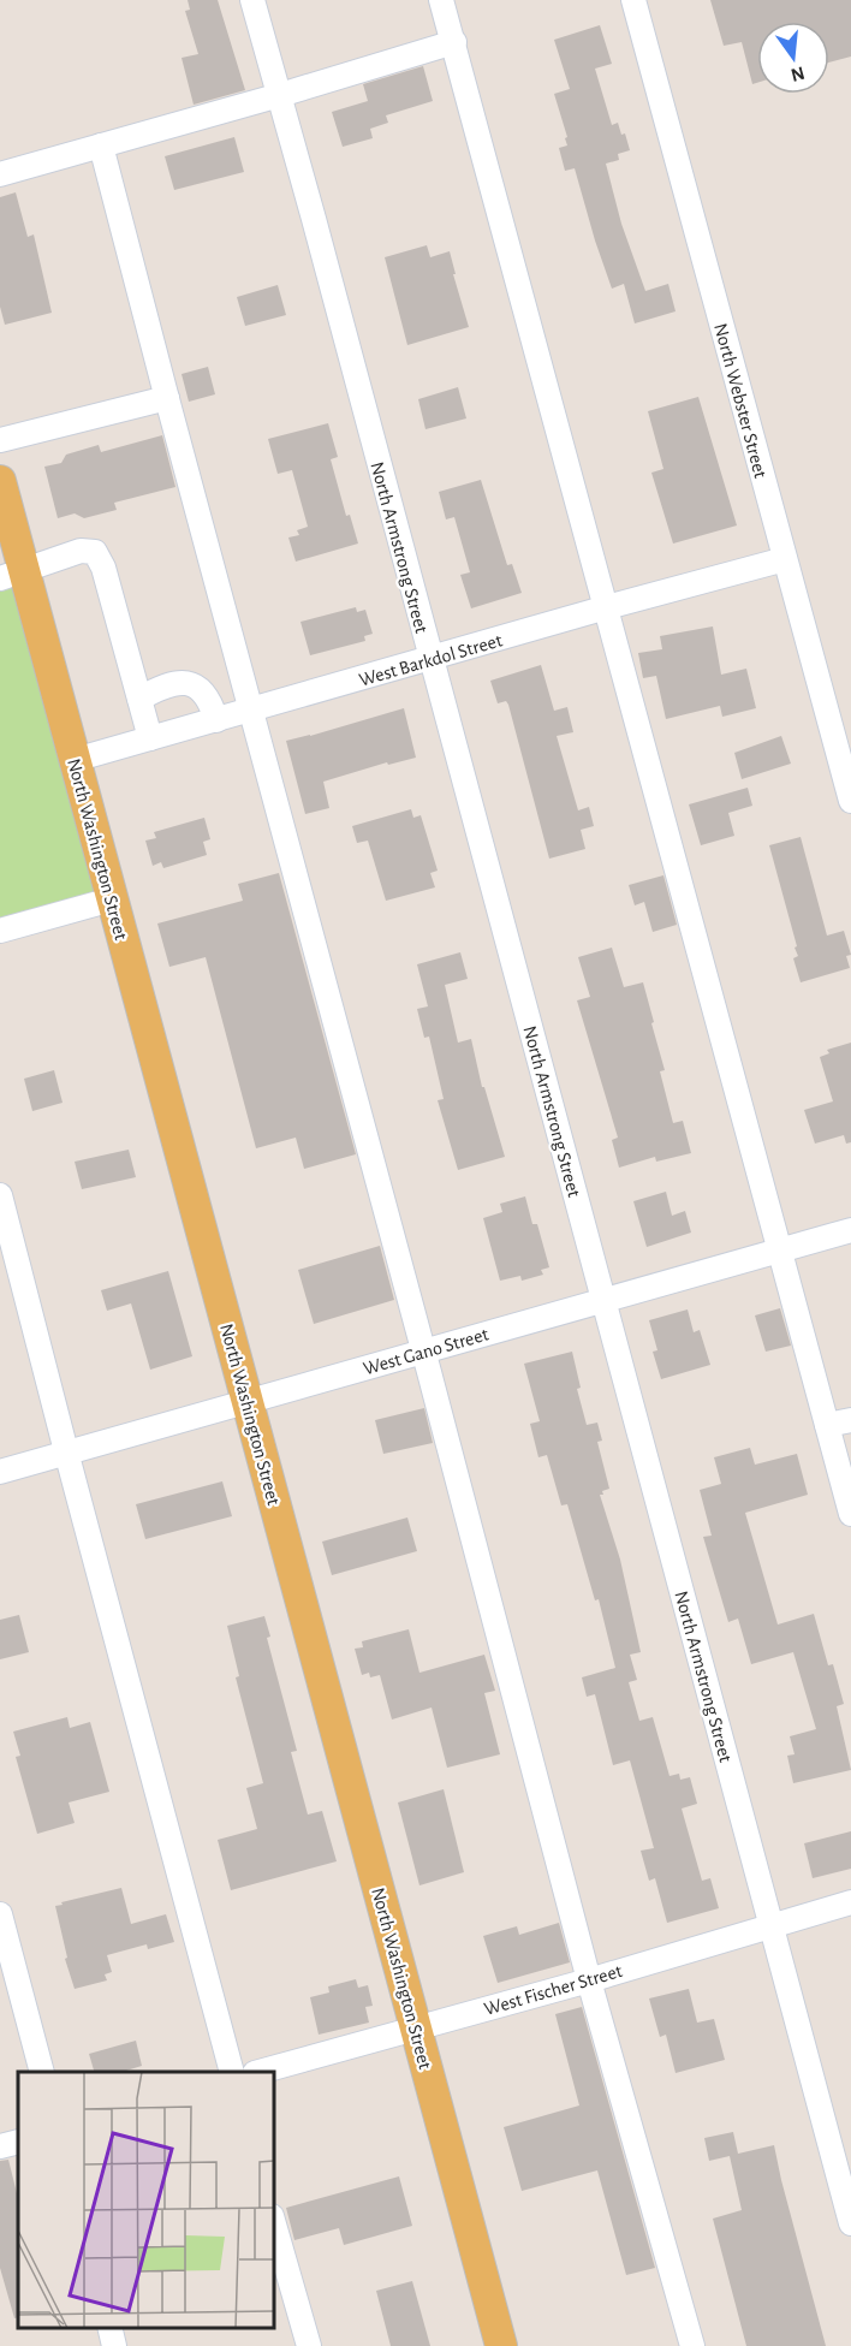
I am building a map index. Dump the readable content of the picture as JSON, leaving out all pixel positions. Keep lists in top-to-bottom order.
{
  "streets": {
    "main road": ["North Washington Street"],
    "street": [
      "North Webster Street",
      "North Armstrong Street",
      "West Barkdol Street",
      "West Gano Street",
      "West Fischer Street"
    ]
  },
  "crossings": [
    ["North Webster Street", "West Barkdol Street"],
    ["North Armstrong Street", "West Barkdol Street"],
    ["North Armstrong Street", "West Gano Street"],
    ["North Armstrong Street", "West Fischer Street"],
    ["West Barkdol Street", "North Washington Street"],
    ["North Washington Street", "West Gano Street"],
    ["North Washington Street", "West Fischer Street"]
  ],
  "north": "bottom"
}
